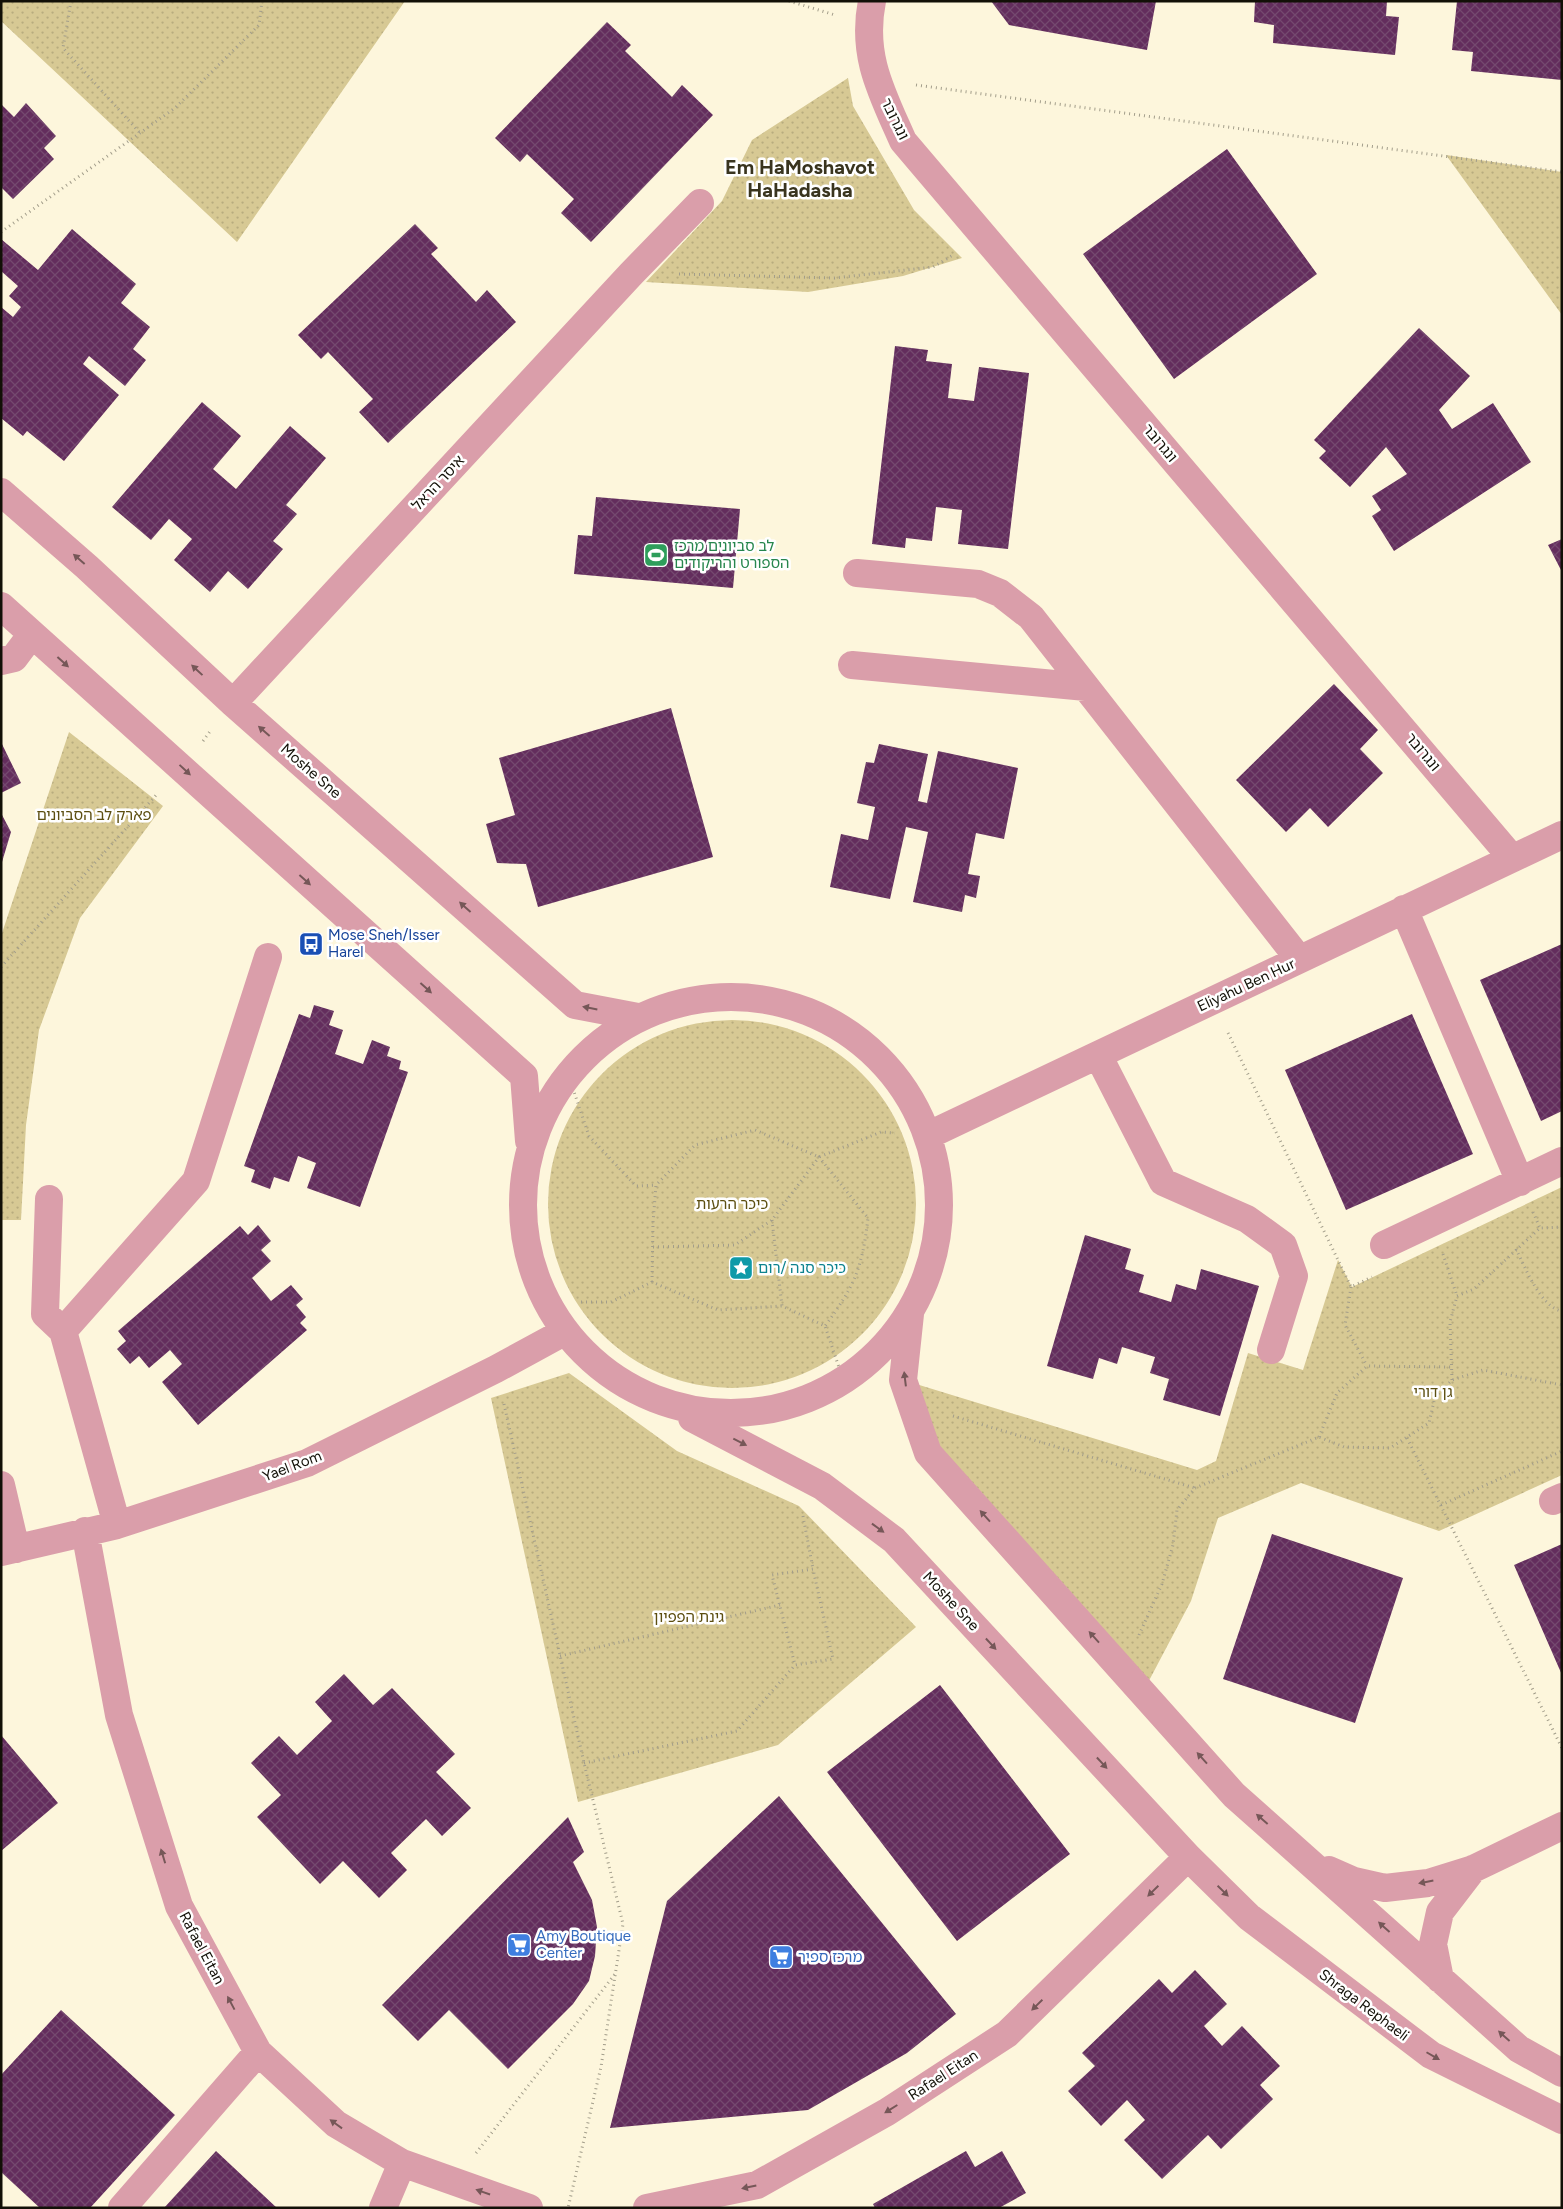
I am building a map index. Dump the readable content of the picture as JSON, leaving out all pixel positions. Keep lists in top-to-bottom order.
{
  "streets": {
    "street": [
      "ונגרובר",
      "איסר הראל",
      "Moshe Sne",
      "Eliyahu Ben Hur",
      "Yael Rom",
      "Rafael Eitan",
      "Shraga Rephaeli"
    ]
  },
  "crossings": [
    ["ונגרובר", "Eliyahu Ben Hur"],
    ["איסר הראל", "Moshe Sne"],
    ["Moshe Sne", "Yael Rom"],
    ["Moshe Sne", "Rafael Eitan"],
    ["Moshe Sne", "Shraga Rephaeli"],
    ["Yael Rom", "Rafael Eitan"],
    ["Rafael Eitan", "Shraga Rephaeli"]
  ],
  "districts": ["Em HaMoshavot HaHadasha"],
  "parks": [
    "פארק לב הסביונים",
    "כיכר הרעות",
    "גן דורי",
    "גינת הפפיון"
  ],
  "places": {
    "sports": ["לב סביונים מרכז הספורט והריקודים"],
    "bus stop": ["Mose Sneh/Isser Harel"],
    "place": ["כיכר סנה /רום"],
    "supermarket": ["Amy Boutique Center", "מרכז ספיר"]
  }
}
